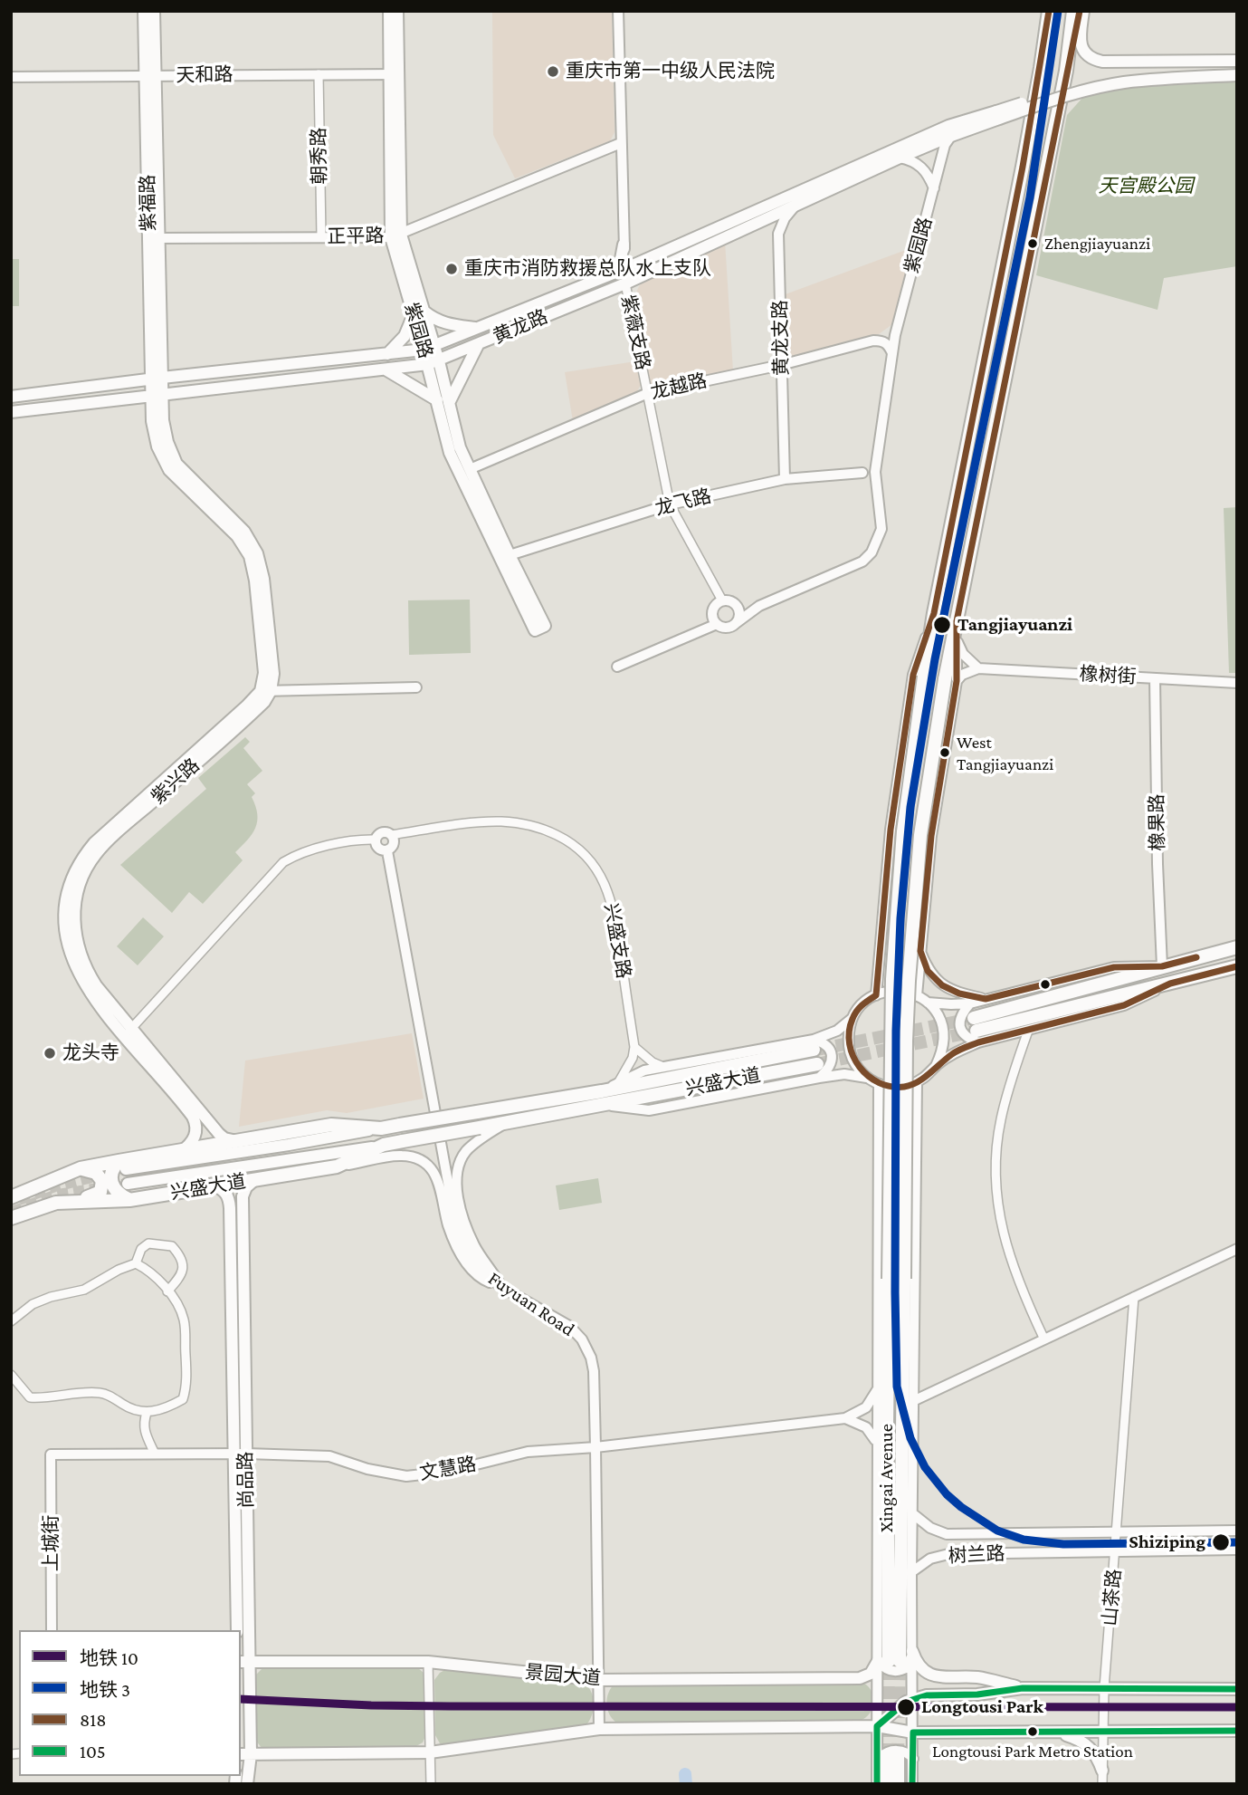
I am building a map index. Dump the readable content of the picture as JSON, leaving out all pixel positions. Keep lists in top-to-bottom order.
{
  "streets": {
    "main road": [
      "紫福路",
      "紫园路",
      "黄龙路",
      "紫兴路",
      "兴盛大道",
      "Xingai Avenue",
      "尚品路",
      "景园大道"
    ],
    "street": [
      "天和路",
      "朝秀路",
      "正平路",
      "紫薇支路",
      "黄龙支路",
      "龙越路",
      "龙飞路",
      "橡树街",
      "橡果路",
      "兴盛支路",
      "Fuyuan Road",
      "文慧路",
      "上城街",
      "树兰路",
      "山茶路"
    ]
  },
  "crossings": [
    ["天和路", "朝秀路"],
    ["天和路", "紫福路"],
    ["天和路", "紫园路"],
    ["朝秀路", "正平路"],
    ["紫福路", "正平路"],
    ["紫福路", "黄龙路"],
    ["正平路", "紫园路"],
    ["正平路", "紫薇支路"],
    ["紫园路", "黄龙路"],
    ["紫园路", "龙越路"],
    ["紫园路", "龙飞路"],
    ["黄龙路", "紫薇支路"],
    ["黄龙路", "黄龙支路"],
    ["紫薇支路", "龙越路"],
    ["紫薇支路", "龙飞路"],
    ["黄龙支路", "龙越路"],
    ["黄龙支路", "龙飞路"],
    ["橡树街", "橡果路"],
    ["紫兴路", "兴盛大道"],
    ["兴盛支路", "Fuyuan Road"],
    ["兴盛大道", "尚品路"],
    ["Fuyuan Road", "文慧路"],
    ["Fuyuan Road", "景园大道"],
    ["文慧路", "尚品路"],
    ["文慧路", "上城街"],
    ["Xingai Avenue", "树兰路"],
    ["Xingai Avenue", "景园大道"],
    ["尚品路", "景园大道"],
    ["树兰路", "山茶路"]
  ],
  "parks": ["天宫殿公园"],
  "places": [
    "重庆市第一中级人民法院",
    "Zhengjiayuanzi",
    "重庆市消防救援总队水上支队",
    "Tangjiayuanzi",
    "West Tangjiayuanzi",
    "龙头寺",
    "Shiziping",
    "Longtousi Park",
    "Longtousi Park Metro Station"
  ],
  "lines": [
    "metro line 3",
    "transit line 818",
    "transit line 105",
    "metro line 10"
  ],
  "legend": [
    "地铁 10",
    "地铁 3",
    "818",
    "105"
  ]
}
